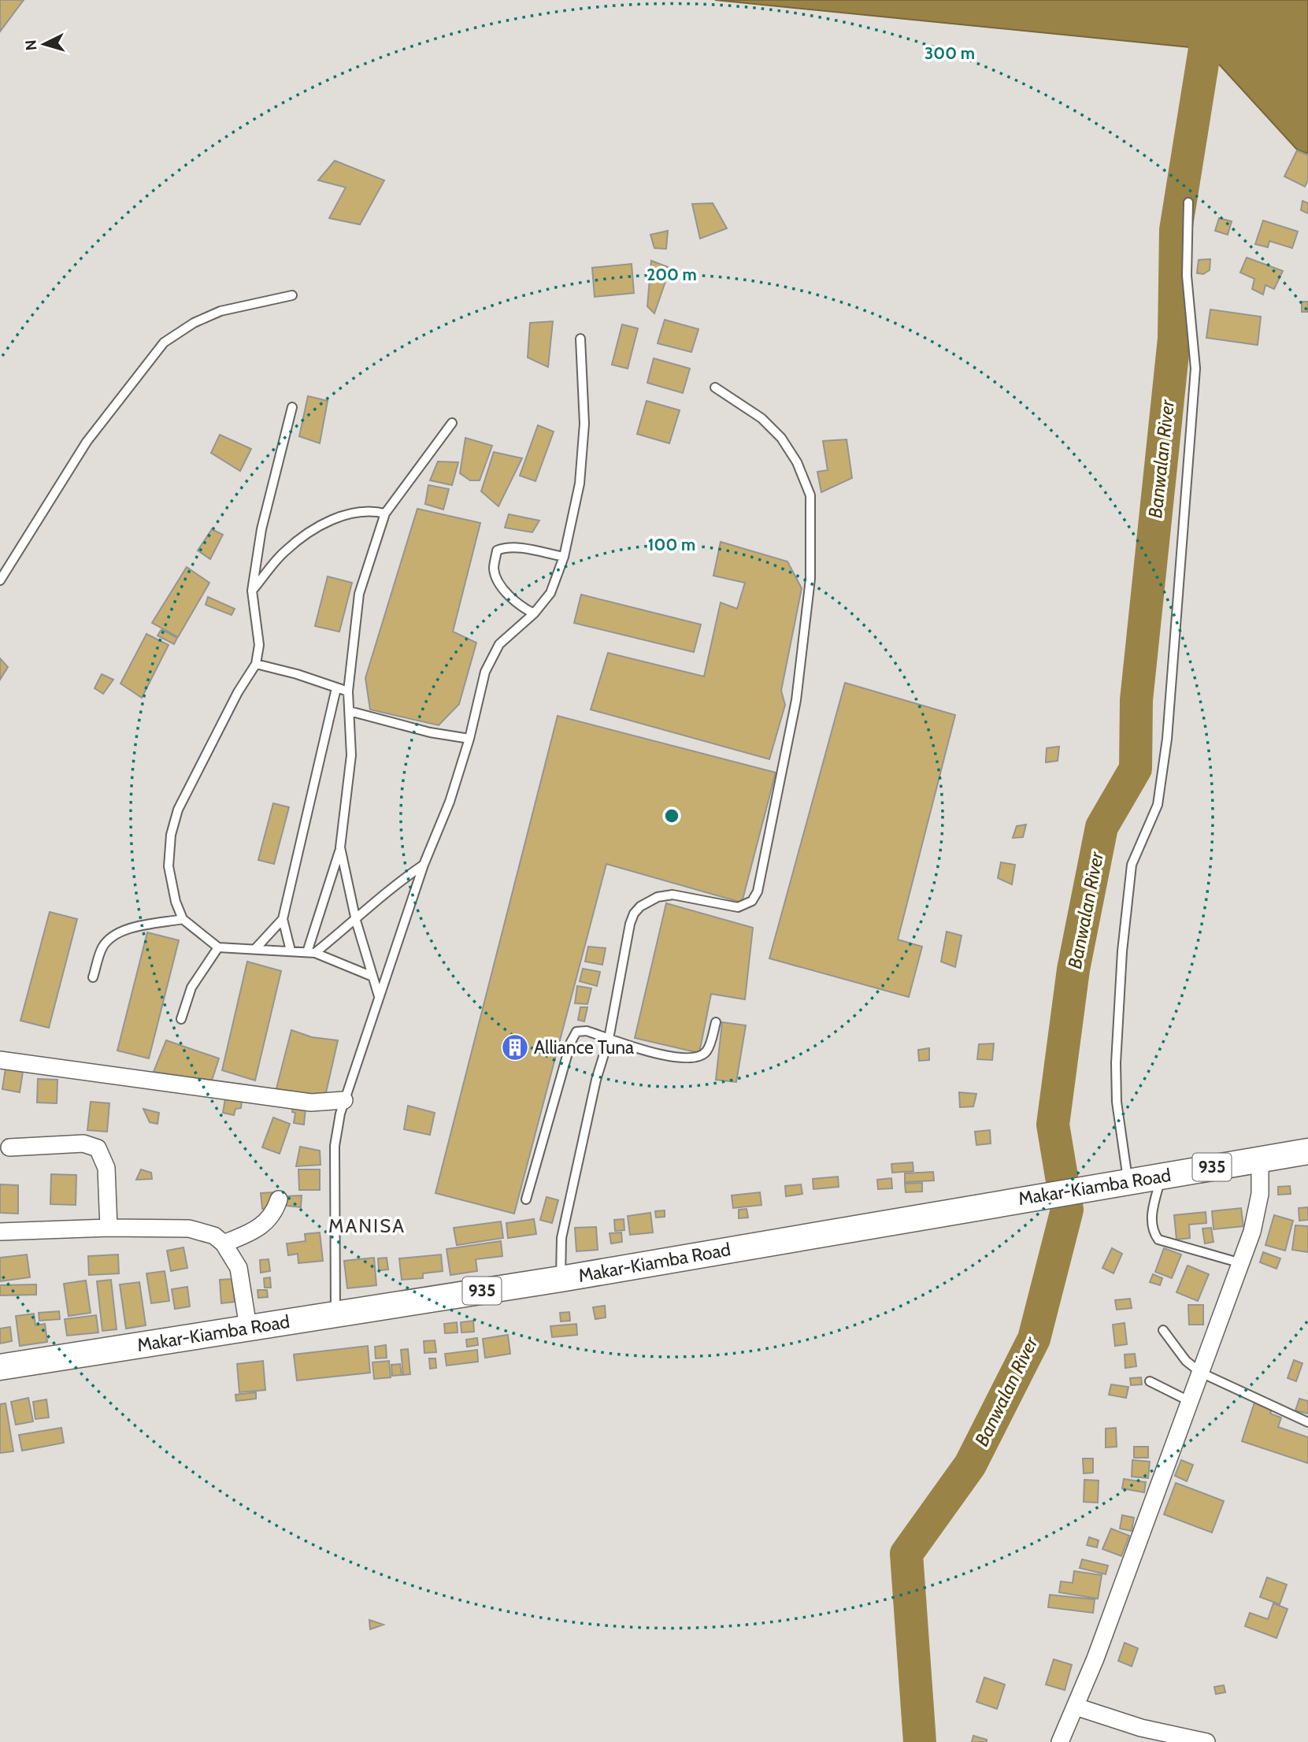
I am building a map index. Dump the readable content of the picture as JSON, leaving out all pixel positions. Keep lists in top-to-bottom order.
{
  "streets": {
    "main road": ["935", "Makar-Kiamba Road"]
  },
  "districts": ["MANISA"],
  "water": ["Banwalan River"],
  "places": {
    "building": ["Alliance Tuna"]
  },
  "north": "left",
  "rings": ["300 m", "200 m", "100 m"]
}
